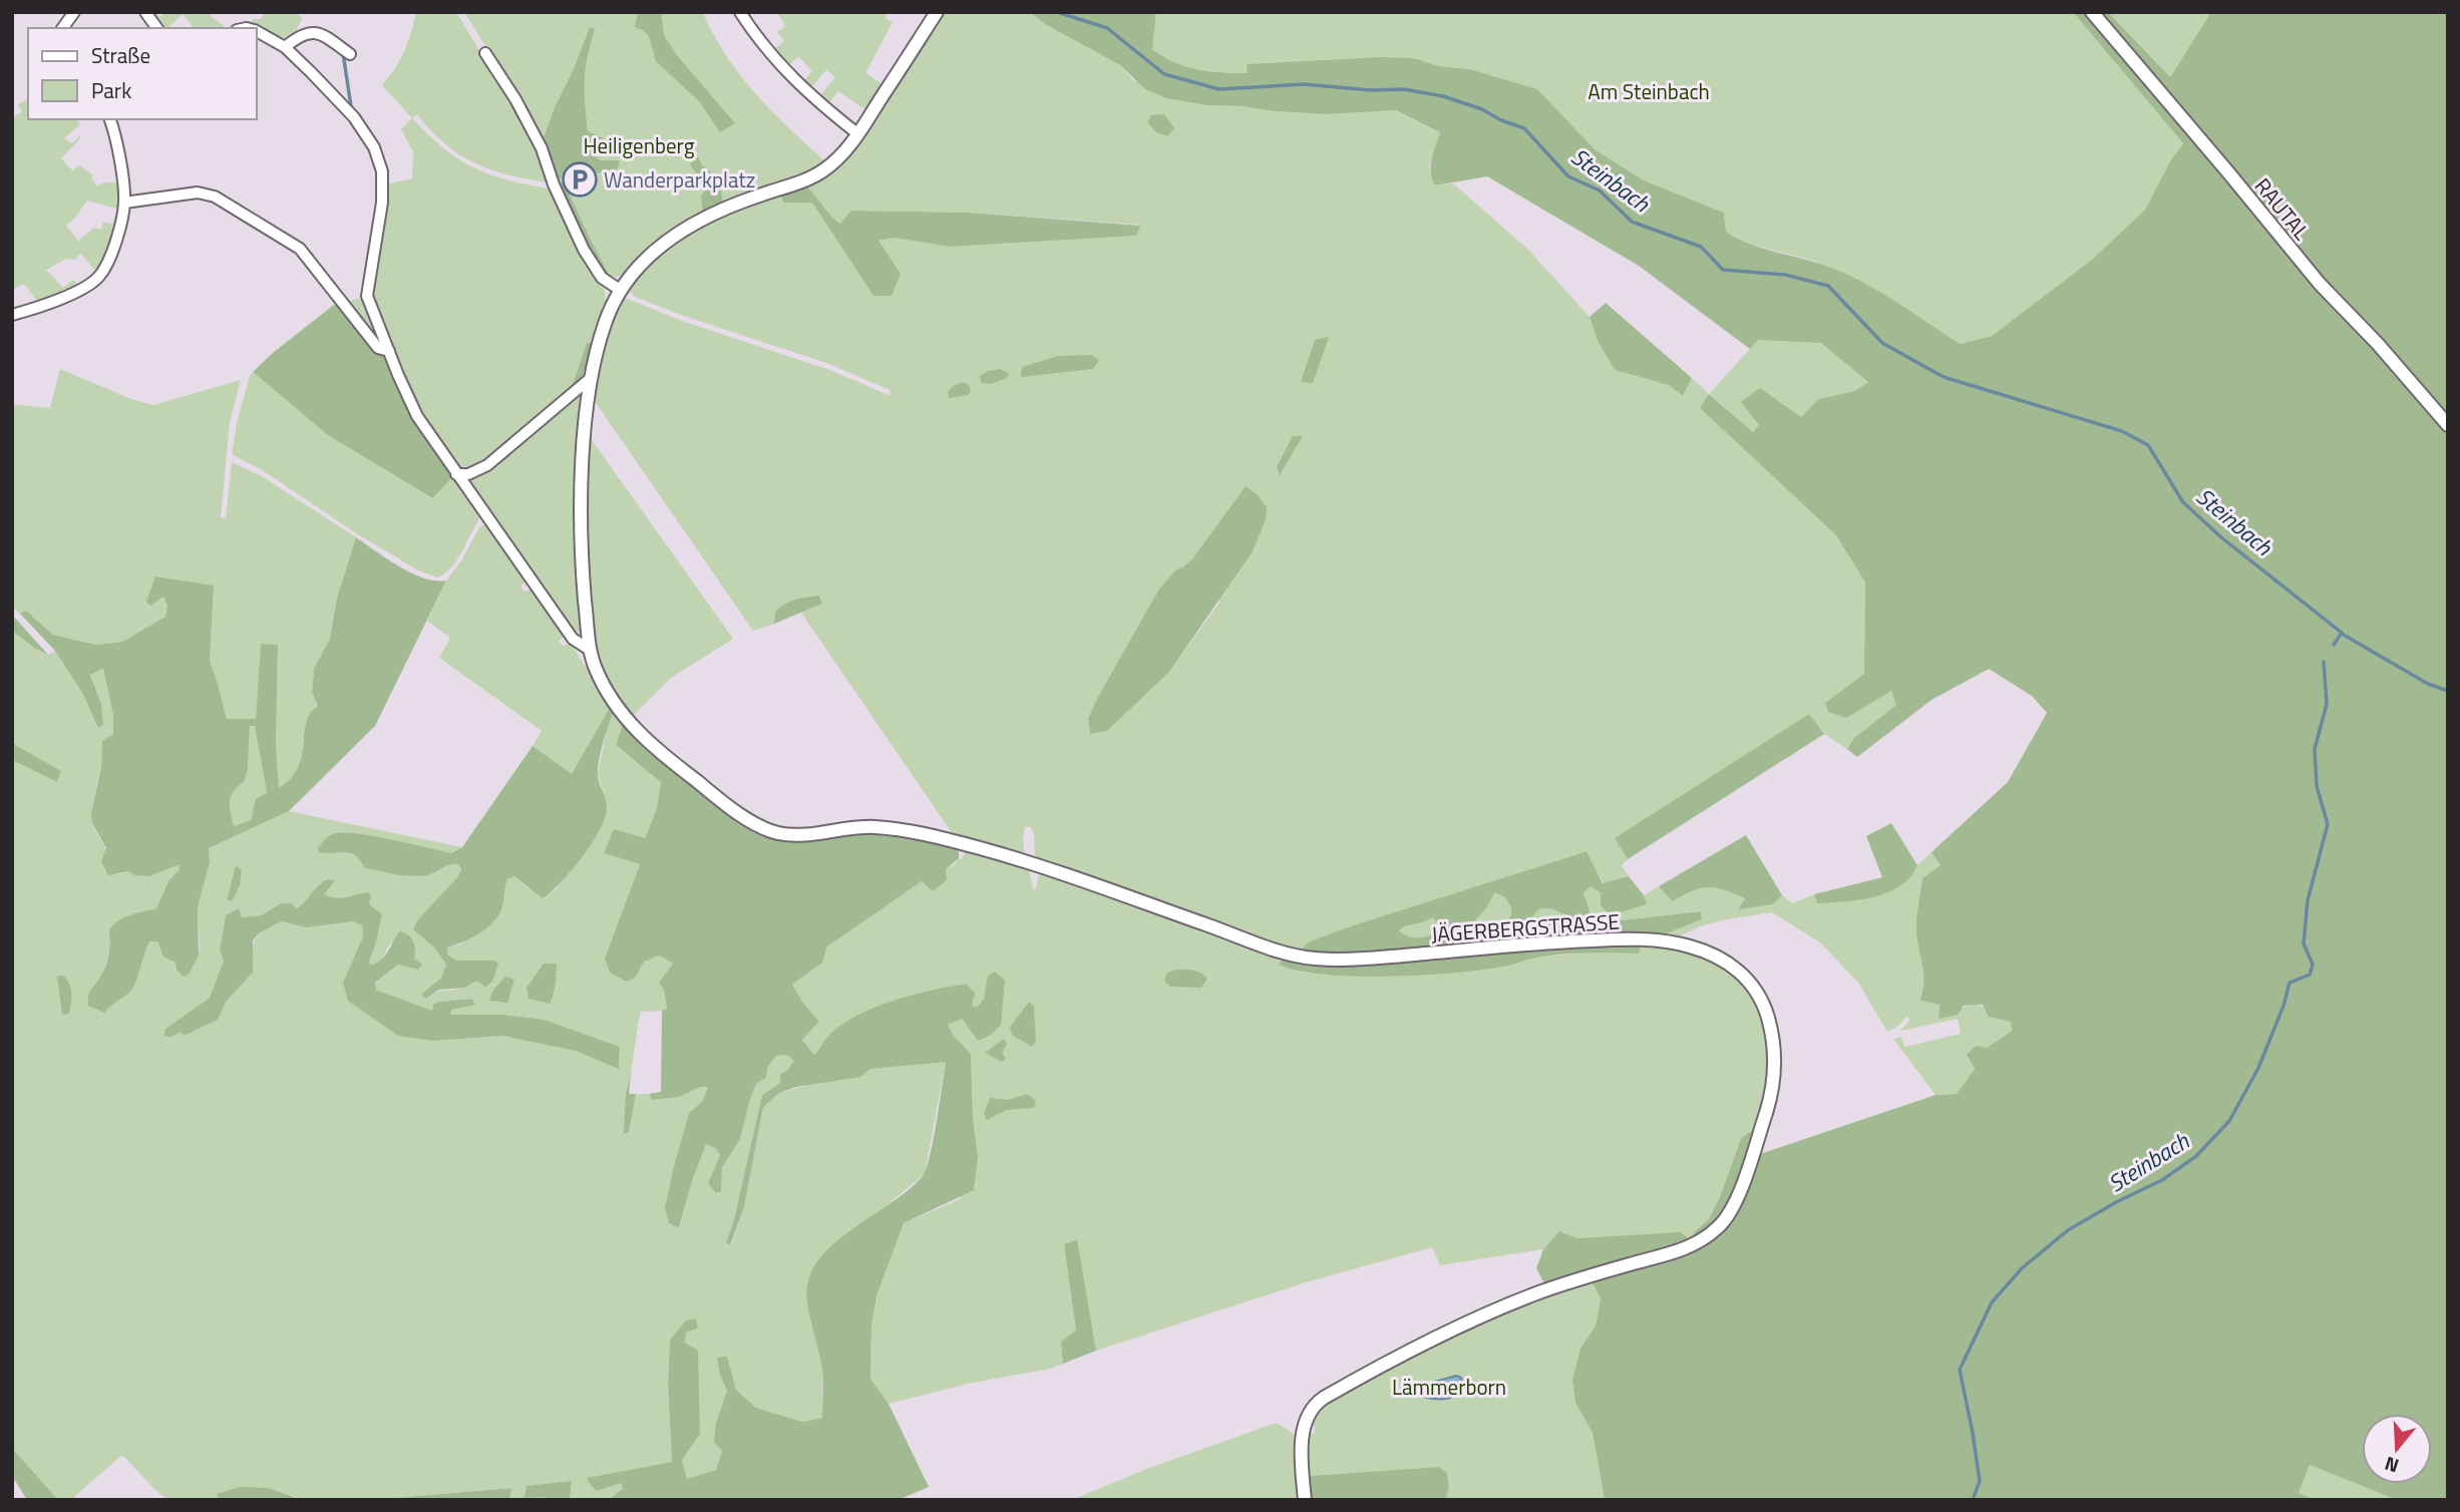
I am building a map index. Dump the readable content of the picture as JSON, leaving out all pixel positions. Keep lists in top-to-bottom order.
{
  "streets": {
    "street": ["RAUTAL", "JÄGERBERGSTRASSE"]
  },
  "water": ["Steinbach"],
  "parks": ["Am Steinbach", "Heiligenberg", "Lämmerborn"],
  "places": {
    "parking": ["Wanderparkplatz"]
  },
  "legend": ["Straße", "Park"],
  "north": "bottom"
}
